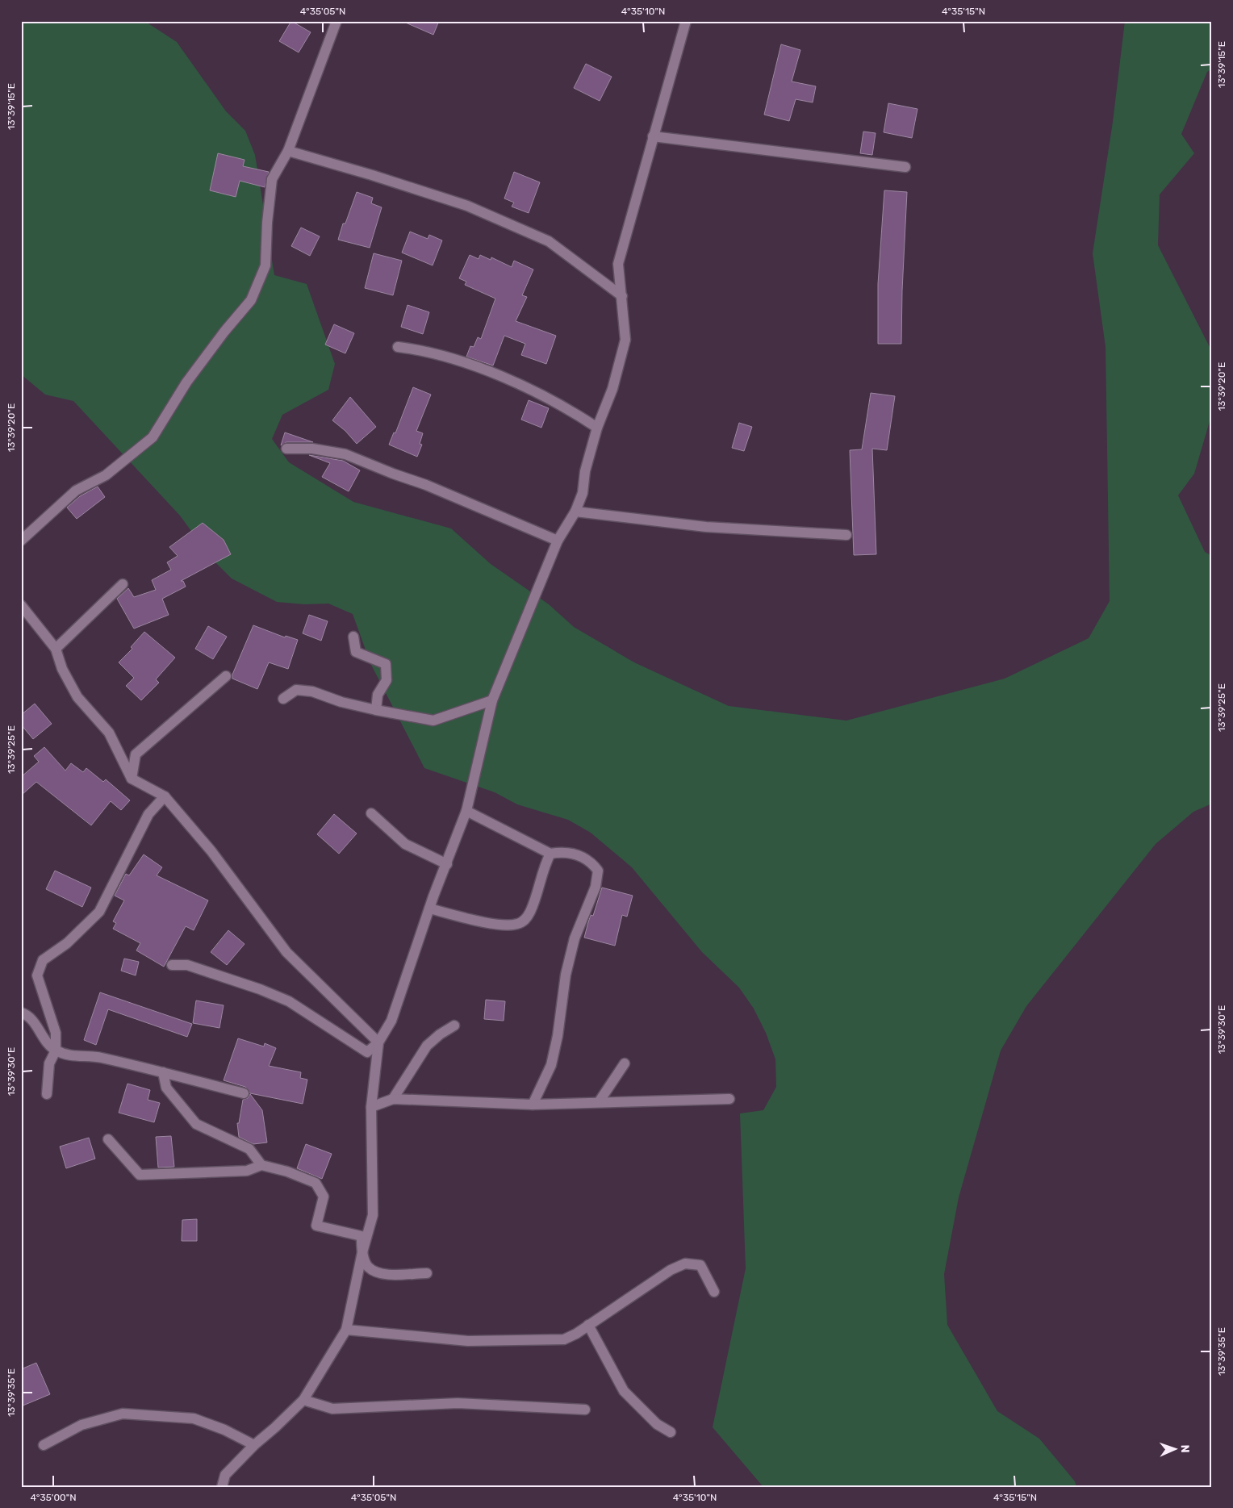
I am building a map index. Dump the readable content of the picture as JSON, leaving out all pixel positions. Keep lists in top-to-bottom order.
{
  "north": "right",
  "coordinates": [
    "4°35'05\"N",
    "4°35'10\"N",
    "4°35'15\"N",
    "13°39'15\"E",
    "13°39'20\"E",
    "13°39'25\"E",
    "13°39'30\"E",
    "13°39'35\"E",
    "4°35'00\"N"
  ]
}
